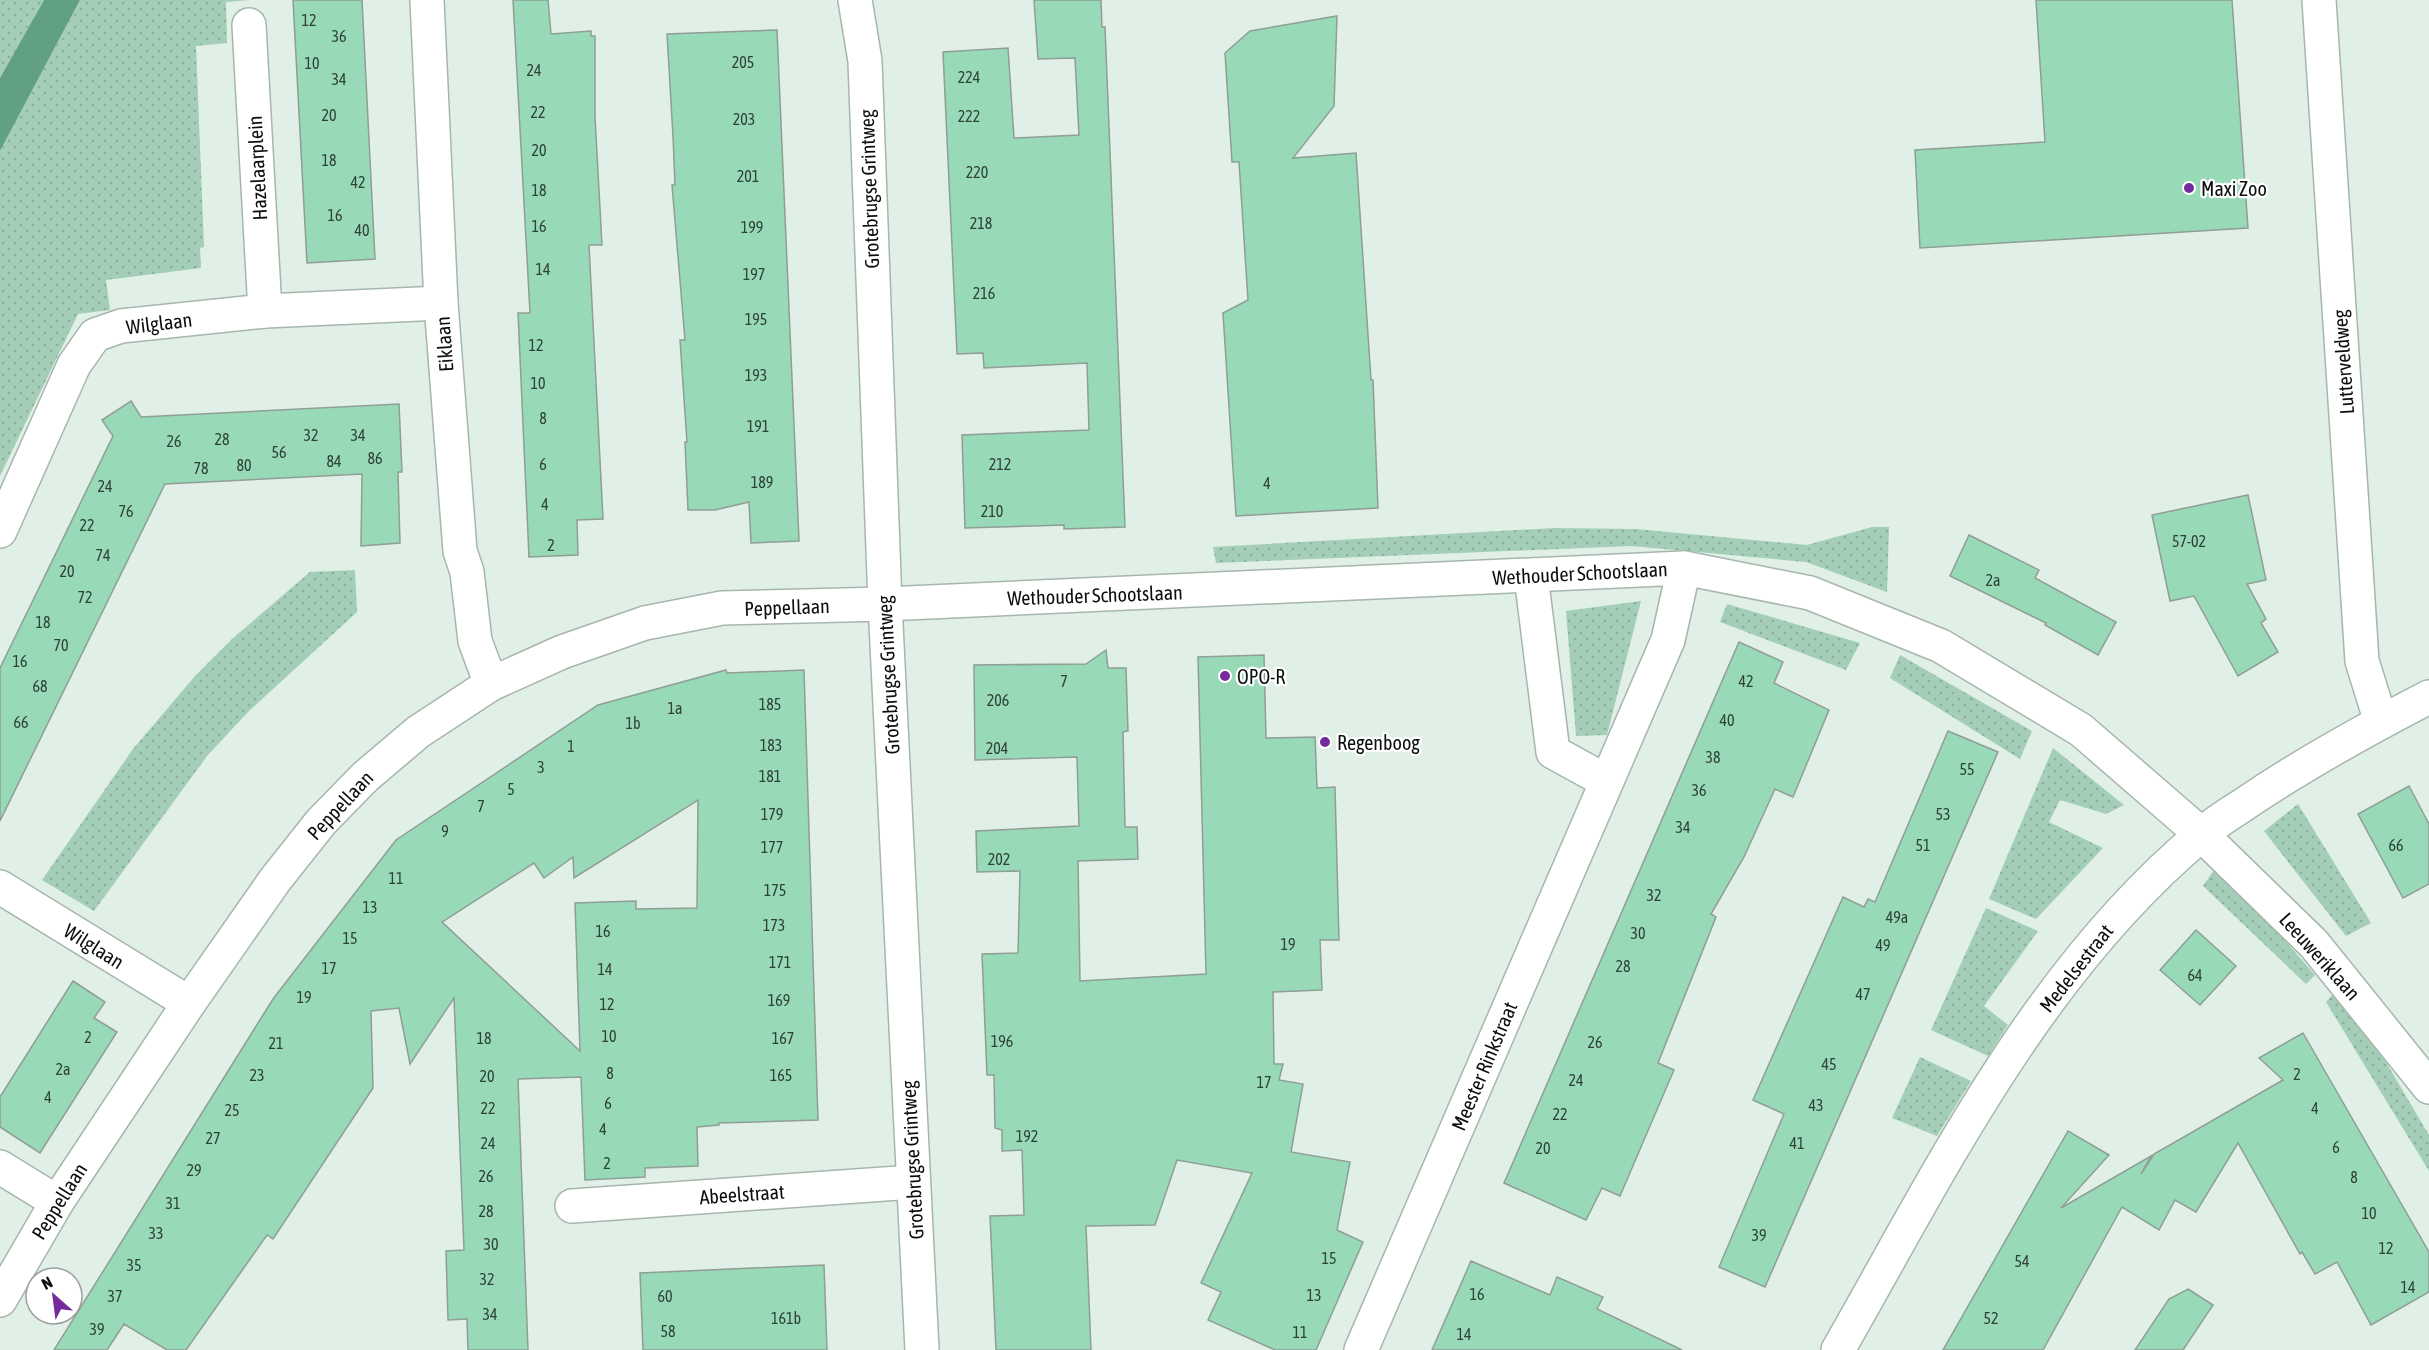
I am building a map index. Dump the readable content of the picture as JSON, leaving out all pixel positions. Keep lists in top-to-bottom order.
{
  "streets": {
    "street": [
      "Hazelaarplein",
      "Grotebrugse Grintweg",
      "Wilglaan",
      "Eiklaan",
      "Lutterveldweg",
      "Wethouder Schootslaan",
      "Peppellaan",
      "Leeuweriklaan",
      "Medelsestraat",
      "Meester Rinkstraat",
      "Abeelstraat"
    ]
  },
  "crossings": [
    ["Hazelaarplein", "Wilglaan"],
    ["Grotebrugse Grintweg", "Wethouder Schootslaan"],
    ["Grotebrugse Grintweg", "Peppellaan"],
    ["Grotebrugse Grintweg", "Abeelstraat"],
    ["Wilglaan", "Eiklaan"],
    ["Wilglaan", "Peppellaan"],
    ["Eiklaan", "Peppellaan"],
    ["Lutterveldweg", "Medelsestraat"],
    ["Wethouder Schootslaan", "Peppellaan"],
    ["Wethouder Schootslaan", "Leeuweriklaan"],
    ["Wethouder Schootslaan", "Medelsestraat"],
    ["Wethouder Schootslaan", "Meester Rinkstraat"],
    ["Leeuweriklaan", "Medelsestraat"]
  ],
  "places": ["Maxi Zoo", "OPO-R", "Regenboog"],
  "house_numbers": [
    "12",
    "36",
    "205",
    "10",
    "24",
    "224",
    "34",
    "22",
    "20",
    "222",
    "203",
    "20",
    "18",
    "220",
    "201",
    "42",
    "18",
    "16",
    "218",
    "16",
    "199",
    "40",
    "14",
    "197",
    "216",
    "195",
    "12",
    "193",
    "10",
    "8",
    "191",
    "32",
    "34",
    "28",
    "26",
    "56",
    "86",
    "84",
    "6",
    "212",
    "80",
    "78",
    "189",
    "4",
    "24",
    "4",
    "76",
    "210",
    "22",
    "57-02",
    "2",
    "74",
    "20",
    "2a",
    "72",
    "18",
    "70",
    "16",
    "7",
    "42",
    "68",
    "206",
    "185",
    "1a",
    "40",
    "66",
    "1b",
    "183",
    "1",
    "204",
    "38",
    "3",
    "55",
    "181",
    "5",
    "36",
    "7",
    "179",
    "53",
    "34",
    "9",
    "51",
    "66",
    "177",
    "202",
    "11",
    "175",
    "32",
    "13",
    "49a",
    "173",
    "16",
    "30",
    "15",
    "19",
    "49",
    "171",
    "28",
    "17",
    "14",
    "64",
    "47",
    "19",
    "169",
    "12",
    "10",
    "2",
    "18",
    "167",
    "196",
    "26",
    "21",
    "45",
    "2a",
    "8",
    "2",
    "23",
    "165",
    "20",
    "24",
    "17",
    "4",
    "6",
    "43",
    "22",
    "4",
    "25",
    "22",
    "4",
    "192",
    "27",
    "24",
    "41",
    "6",
    "20",
    "2",
    "29",
    "26",
    "8",
    "31",
    "28",
    "10",
    "33",
    "39",
    "30",
    "12",
    "15",
    "54",
    "35",
    "32",
    "14",
    "16",
    "13",
    "37",
    "60",
    "34",
    "161b",
    "52",
    "39",
    "58",
    "11",
    "14"
  ],
  "north": "top left"
}
